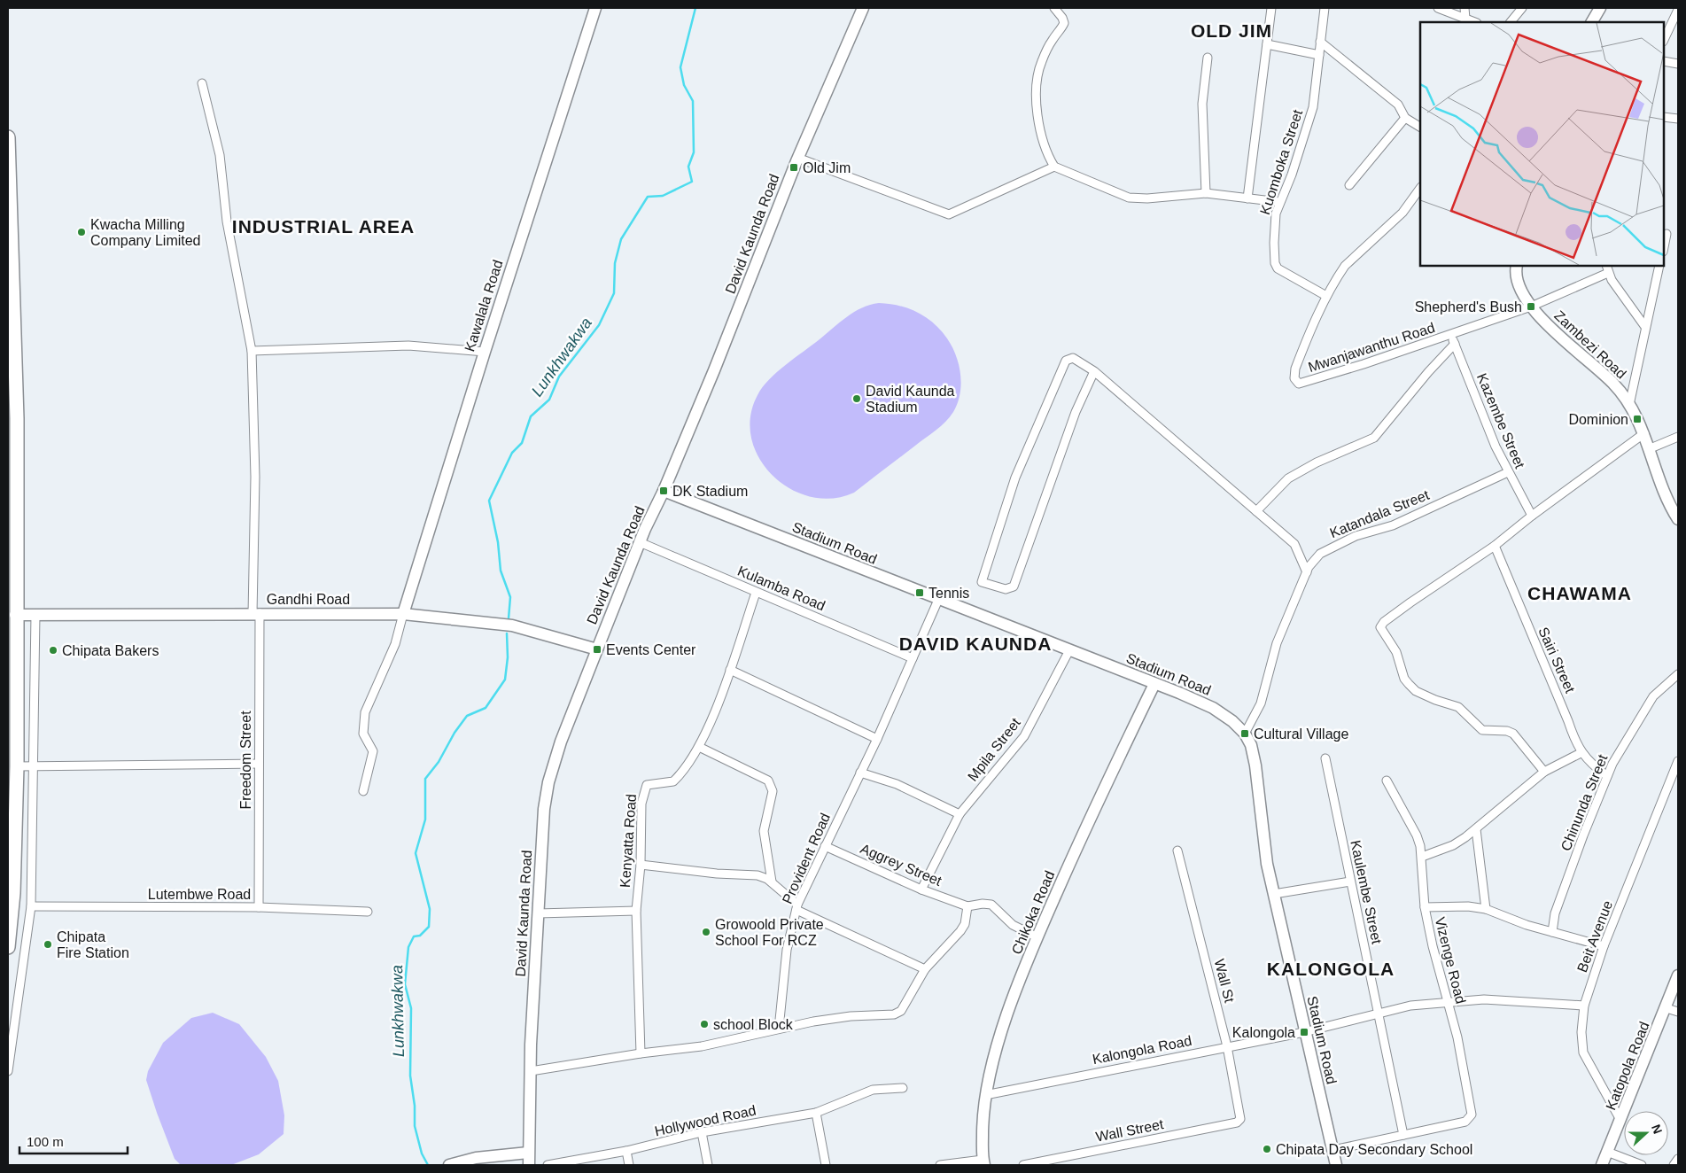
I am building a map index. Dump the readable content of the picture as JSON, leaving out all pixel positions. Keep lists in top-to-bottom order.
{
  "streets": {
    "street": [
      "Kuomboka Street",
      "David Kaunda Road",
      "Kawalala Road",
      "Zambezi Road",
      "Mwanjawanthu Road",
      "Kazembe Street",
      "Katandala Street",
      "Stadium Road",
      "Kulamba Road",
      "Gandhi Road",
      "Sairi Street",
      "Mpila Street",
      "Freedom Street",
      "Chinunda Street",
      "Kenyatta Road",
      "Provident Road",
      "Aggrey Street",
      "Kaulembe Street",
      "Lutembwe Road",
      "Chikoka Road",
      "Beit Avenue",
      "Vizenge Road",
      "Wall St",
      "Kalongola Road",
      "Katopola Road",
      "Hollywood Road",
      "Wall Street"
    ]
  },
  "crossings": [
    ["Kuomboka Street", "Mwanjawanthu Road"],
    ["David Kaunda Road", "Stadium Road"],
    ["David Kaunda Road", "Kulamba Road"],
    ["David Kaunda Road", "Gandhi Road"],
    ["Kawalala Road", "Gandhi Road"],
    ["Zambezi Road", "Mwanjawanthu Road"],
    ["Mwanjawanthu Road", "Kazembe Street"],
    ["Kazembe Street", "Katandala Street"],
    ["Katandala Street", "Stadium Road"],
    ["Stadium Road", "Mpila Street"],
    ["Stadium Road", "Provident Road"],
    ["Stadium Road", "Chikoka Road"],
    ["Stadium Road", "Vizenge Road"],
    ["Stadium Road", "Kalongola Road"],
    ["Kulamba Road", "Kenyatta Road"],
    ["Kulamba Road", "Provident Road"],
    ["Gandhi Road", "Freedom Street"],
    ["Sairi Street", "Chinunda Street"],
    ["Mpila Street", "Aggrey Street"],
    ["Freedom Street", "Lutembwe Road"],
    ["Provident Road", "Aggrey Street"],
    ["Kaulembe Street", "Vizenge Road"],
    ["Kaulembe Street", "Kalongola Road"],
    ["Chikoka Road", "Kalongola Road"],
    ["Beit Avenue", "Kalongola Road"],
    ["Beit Avenue", "Katopola Road"],
    ["Vizenge Road", "Kalongola Road"],
    ["Wall St", "Kalongola Road"],
    ["Wall St", "Wall Street"]
  ],
  "districts": [
    "OLD JIM",
    "INDUSTRIAL AREA",
    "CHAWAMA",
    "DAVID KAUNDA",
    "KALONGOLA"
  ],
  "water": ["Lunkhwakwa"],
  "places": {
    "transit": [
      "Old Jim",
      "Shepherd's Bush",
      "Dominion",
      "DK Stadium",
      "Tennis",
      "Events Center",
      "Cultural Village",
      "Kalongola"
    ],
    "other": [
      "Kwacha Milling Company Limited",
      "David Kaunda Stadium",
      "Chipata Bakers",
      "Growoold Private School For RCZ",
      "Chipata Fire Station",
      "school Block",
      "Chipata Day Secondary School"
    ]
  },
  "scale_bar": "100 m",
  "north": "right"
}
